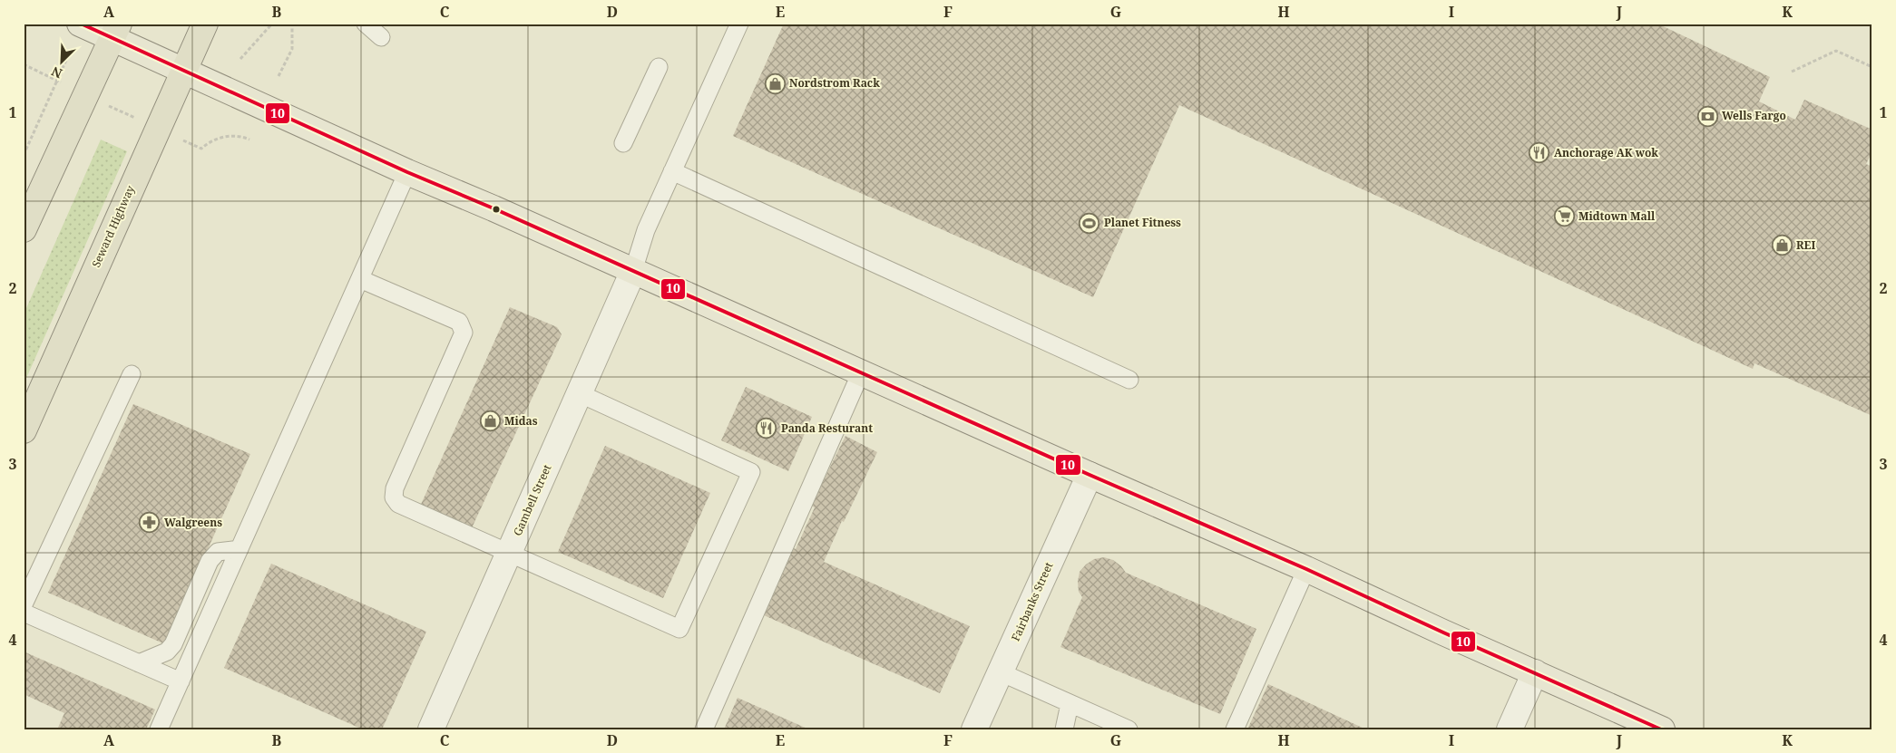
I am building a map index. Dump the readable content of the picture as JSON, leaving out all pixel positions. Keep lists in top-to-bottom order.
{
  "streets": {
    "highway": ["Seward Highway"],
    "street": ["Gambell Street", "Fairbanks Street"]
  },
  "places": {
    "shop": ["Nordstrom Rack", "REI", "Midas"],
    "bank": ["Wells Fargo"],
    "restaurant": ["Anchorage AK wok", "Panda Resturant"],
    "supermarket": ["Midtown Mall"],
    "sports": ["Planet Fitness"],
    "pharmacy": ["Walgreens"]
  },
  "lines": ["transit line 10"],
  "north": "bottom left",
  "grid": {
    "columns": [
      "A",
      "B",
      "C",
      "D",
      "E",
      "F",
      "G",
      "H",
      "I",
      "J",
      "K"
    ],
    "rows": [
      "1",
      "2",
      "3",
      "4"
    ]
  }
}
